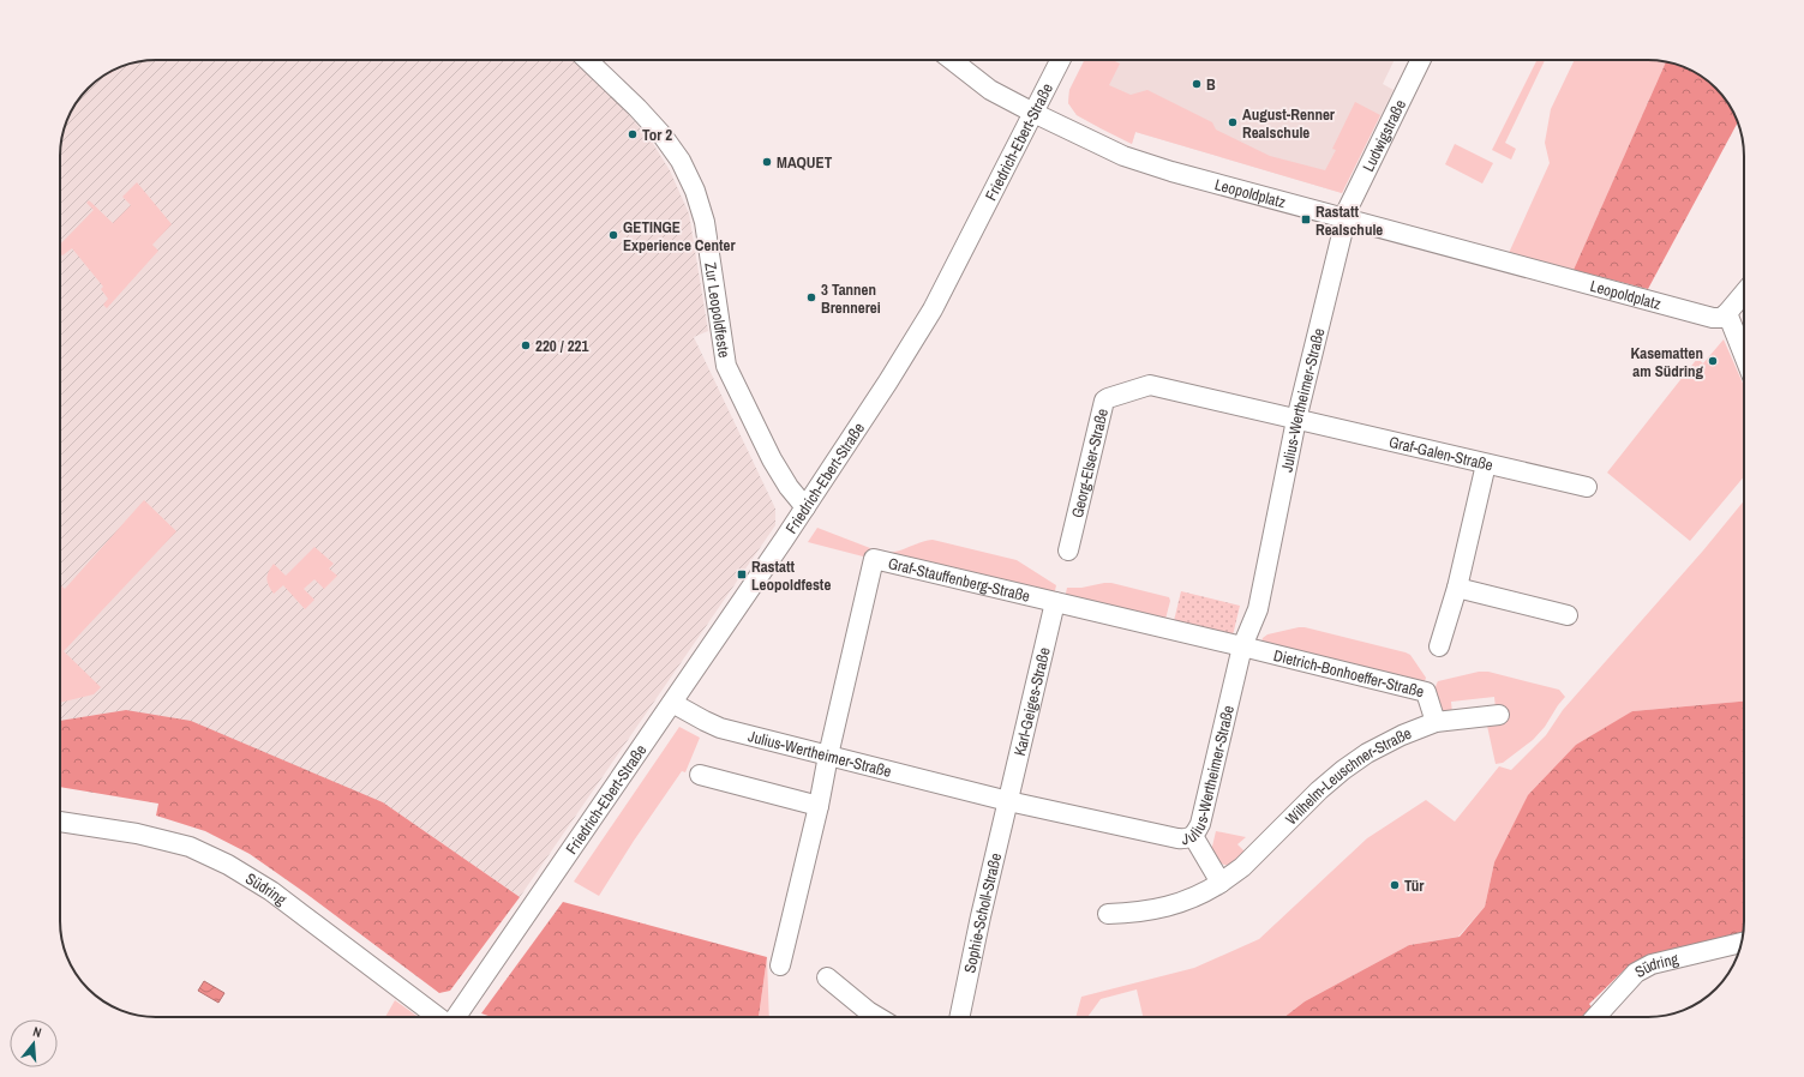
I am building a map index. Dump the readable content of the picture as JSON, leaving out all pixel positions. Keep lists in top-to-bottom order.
{
  "streets": {
    "street": [
      "Ludwigstraße",
      "Friedrich-Ebert-Straße",
      "Leopoldplatz",
      "Zur Leopoldfeste",
      "Julius-Wertheimer-Straße",
      "Graf-Galen-Straße",
      "Georg-Elser-Straße",
      "Graf-Stauffenberg-Straße",
      "Dietrich-Bonhoeffer-Straße",
      "Karl-Geiges-Straße",
      "Wilhelm-Leuschner-Straße",
      "Südring",
      "Sophie-Scholl-Straße"
    ]
  },
  "crossings": [
    ["Ludwigstraße", "Leopoldplatz"],
    ["Ludwigstraße", "Julius-Wertheimer-Straße"],
    ["Friedrich-Ebert-Straße", "Leopoldplatz"],
    ["Friedrich-Ebert-Straße", "Zur Leopoldfeste"],
    ["Friedrich-Ebert-Straße", "Julius-Wertheimer-Straße"],
    ["Leopoldplatz", "Julius-Wertheimer-Straße"],
    ["Julius-Wertheimer-Straße", "Graf-Galen-Straße"],
    ["Julius-Wertheimer-Straße", "Georg-Elser-Straße"],
    ["Julius-Wertheimer-Straße", "Graf-Stauffenberg-Straße"],
    ["Julius-Wertheimer-Straße", "Dietrich-Bonhoeffer-Straße"],
    ["Julius-Wertheimer-Straße", "Karl-Geiges-Straße"],
    ["Julius-Wertheimer-Straße", "Sophie-Scholl-Straße"],
    ["Graf-Galen-Straße", "Georg-Elser-Straße"],
    ["Graf-Stauffenberg-Straße", "Dietrich-Bonhoeffer-Straße"],
    ["Graf-Stauffenberg-Straße", "Karl-Geiges-Straße"],
    ["Dietrich-Bonhoeffer-Straße", "Wilhelm-Leuschner-Straße"],
    ["Karl-Geiges-Straße", "Sophie-Scholl-Straße"]
  ],
  "places": {
    "other": [
      "B",
      "August-Renner Realschule",
      "Tor 2",
      "MAQUET",
      "GETINGE Experience Center",
      "3 Tannen Brennerei",
      "220 / 221",
      "Kasematten am Südring",
      "Tür"
    ],
    "transit": ["Rastatt Realschule", "Rastatt Leopoldfeste"]
  },
  "north": "top"
}
